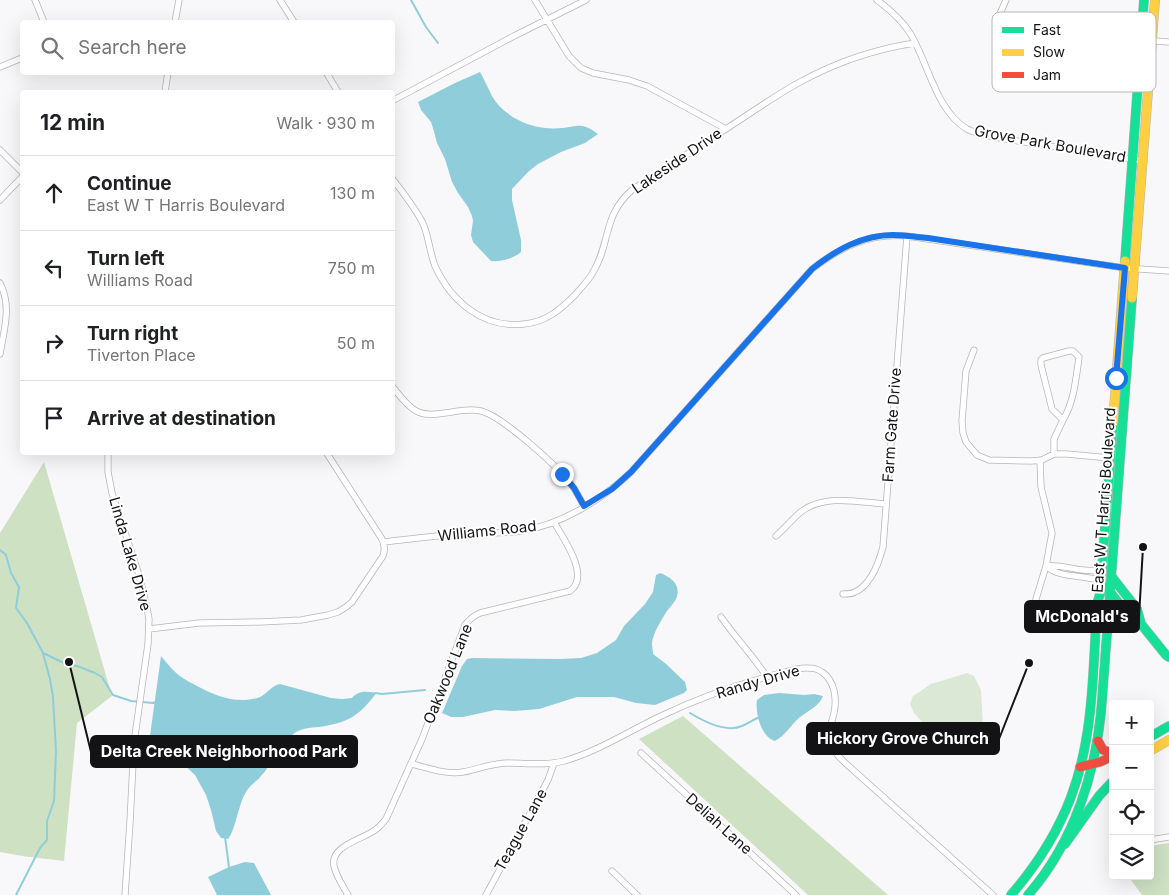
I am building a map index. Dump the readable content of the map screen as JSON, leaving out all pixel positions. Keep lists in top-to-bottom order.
{
  "streets": {
    "main road": ["East W T Harris Boulevard"],
    "street": [
      "Grove Park Boulevard",
      "Lakeside Drive",
      "Farm Gate Drive",
      "Williams Road",
      "Linda Lake Drive",
      "Oakwood Lane",
      "Randy Drive",
      "Deliah Lane",
      "Teague Lane"
    ]
  },
  "crossings": [
    ["Grove Park Boulevard", "Lakeside Drive"],
    ["Grove Park Boulevard", "East W T Harris Boulevard"],
    ["Farm Gate Drive", "Williams Road"],
    ["East W T Harris Boulevard", "Williams Road"],
    ["Williams Road", "Oakwood Lane"],
    ["Oakwood Lane", "Randy Drive"],
    ["Randy Drive", "Teague Lane"]
  ],
  "places": ["McDonald's", "Delta Creek Neighborhood Park", "Hickory Grove Church"],
  "legend": ["Fast", "Slow", "Jam"],
  "page": {
    "search": "Search here",
    "heading": ["12 min", "Walk · 930 m"],
    "list": [
      ["Continue", "East W T Harris Boulevard", "130 m"],
      ["Turn left", "Williams Road", "750 m"],
      ["Turn right", "Tiverton Place", "50 m"],
      "Arrive at destination"
    ],
    "map_buttons": ["+", "−"]
  }
}
